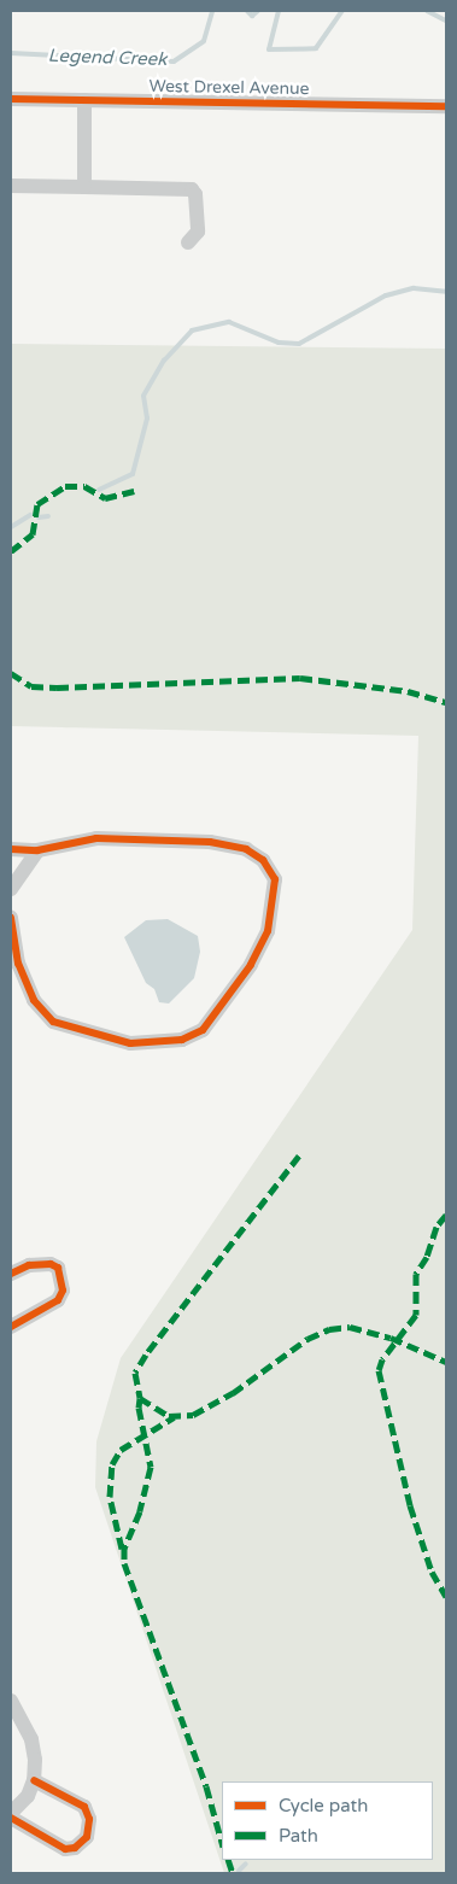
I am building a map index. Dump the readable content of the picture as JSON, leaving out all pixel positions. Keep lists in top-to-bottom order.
{
  "streets": {
    "street": ["West Drexel Avenue"]
  },
  "water": ["Legend Creek"],
  "legend": ["Cycle path", "Path"]
}
